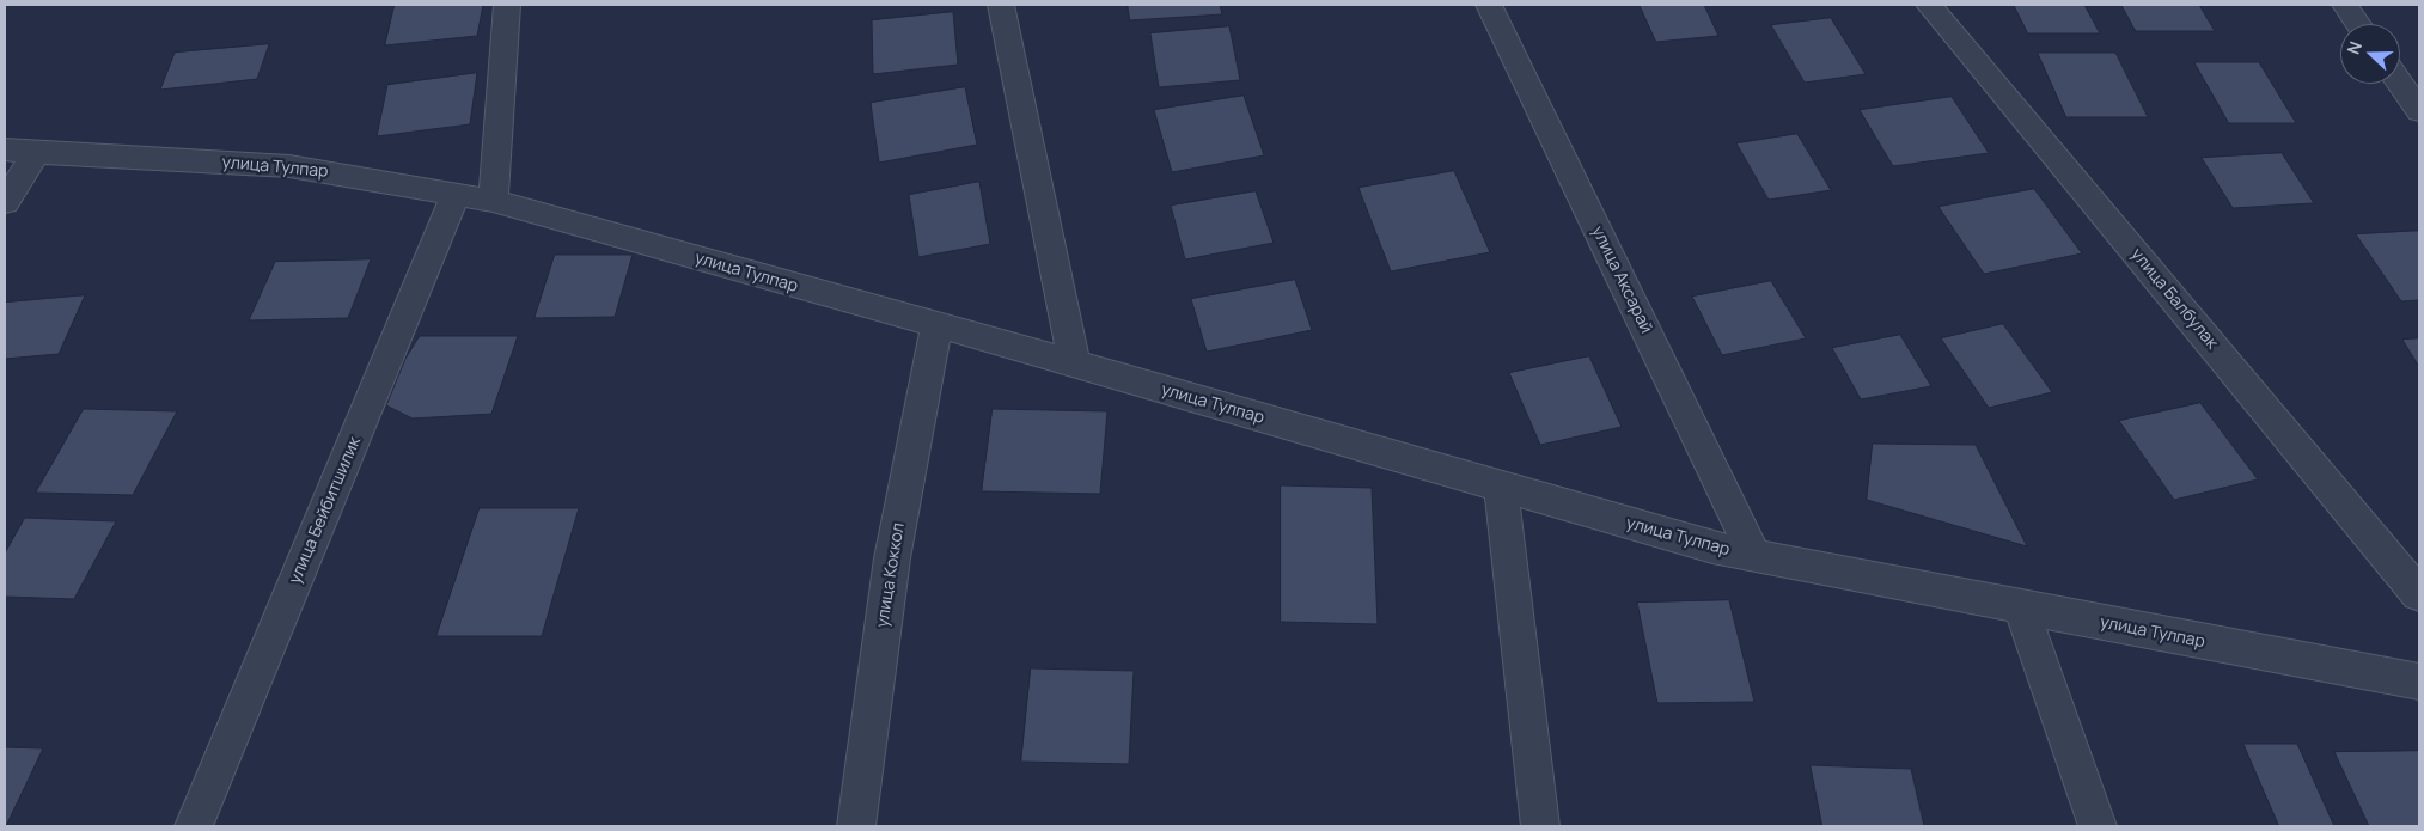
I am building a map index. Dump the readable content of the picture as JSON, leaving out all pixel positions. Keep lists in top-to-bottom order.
{
  "streets": {
    "street": [
      "улица Тулпар",
      "улица Аксарай",
      "улица Балбулак",
      "улица Бейбитшилик",
      "улица Коккол"
    ]
  },
  "crossings": [
    ["улица Тулпар", "улица Аксарай"],
    ["улица Тулпар", "улица Бейбитшилик"],
    ["улица Тулпар", "улица Коккол"]
  ],
  "north": "left"
}
